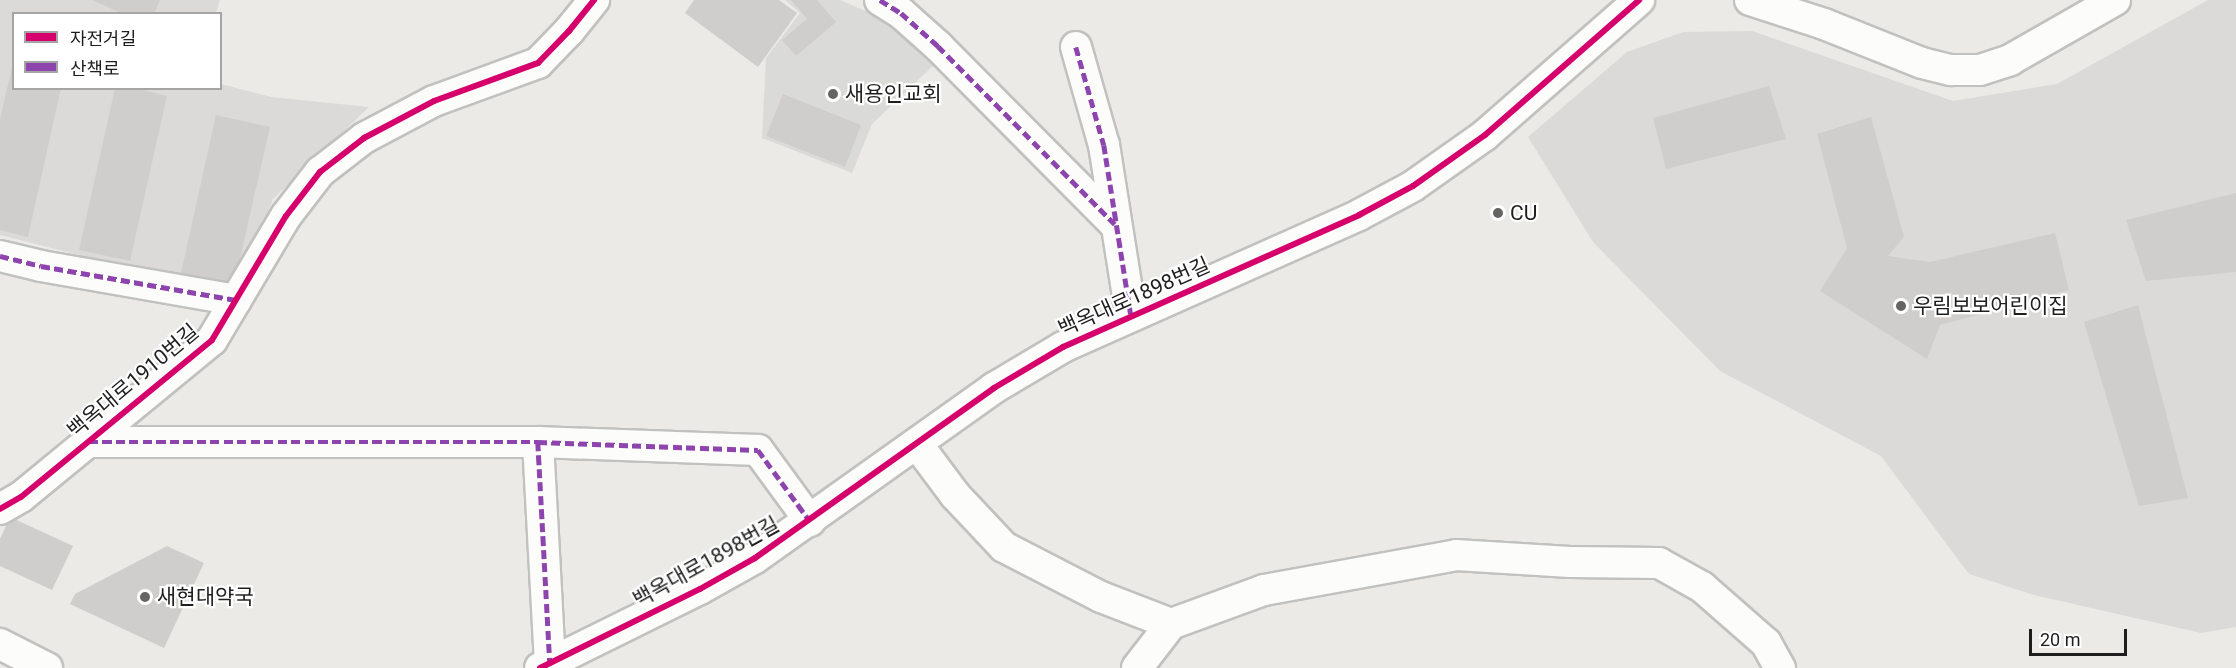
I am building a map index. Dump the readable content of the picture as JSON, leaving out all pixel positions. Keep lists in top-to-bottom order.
{
  "streets": {
    "street": ["백옥대로1898번길", "백옥대로1910번길"]
  },
  "places": [
    "새용인교회",
    "CU",
    "우림보보어린이집",
    "새현대약국"
  ],
  "legend": ["자전거길", "산책로"],
  "scale_bar": "20 m"
}
